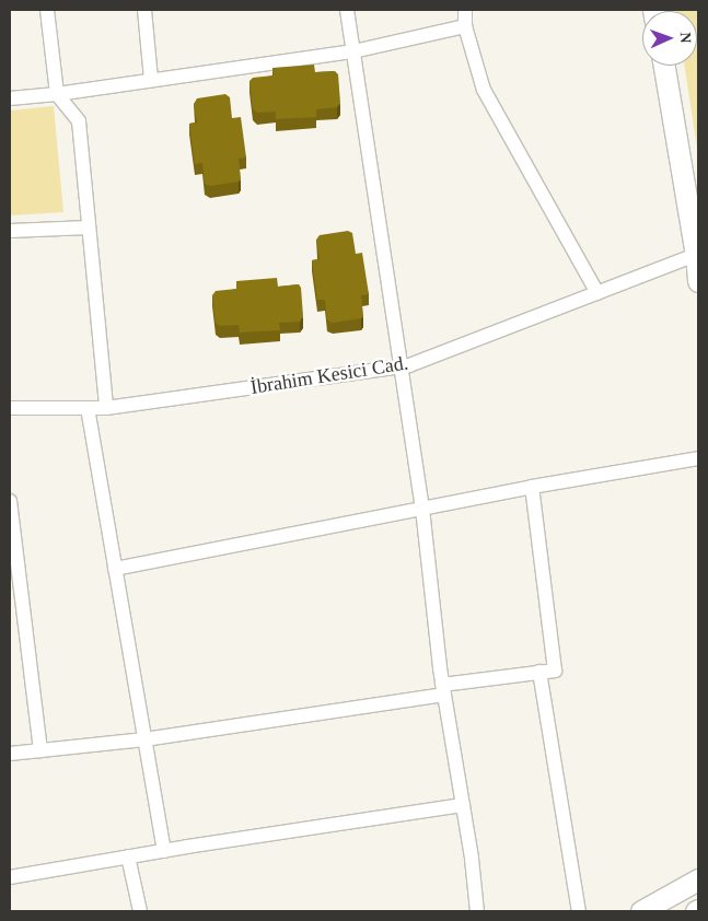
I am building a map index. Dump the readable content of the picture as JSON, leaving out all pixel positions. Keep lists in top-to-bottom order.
{
  "streets": {
    "street": ["İbrahim Kesici Cad."]
  },
  "north": "right"
}
